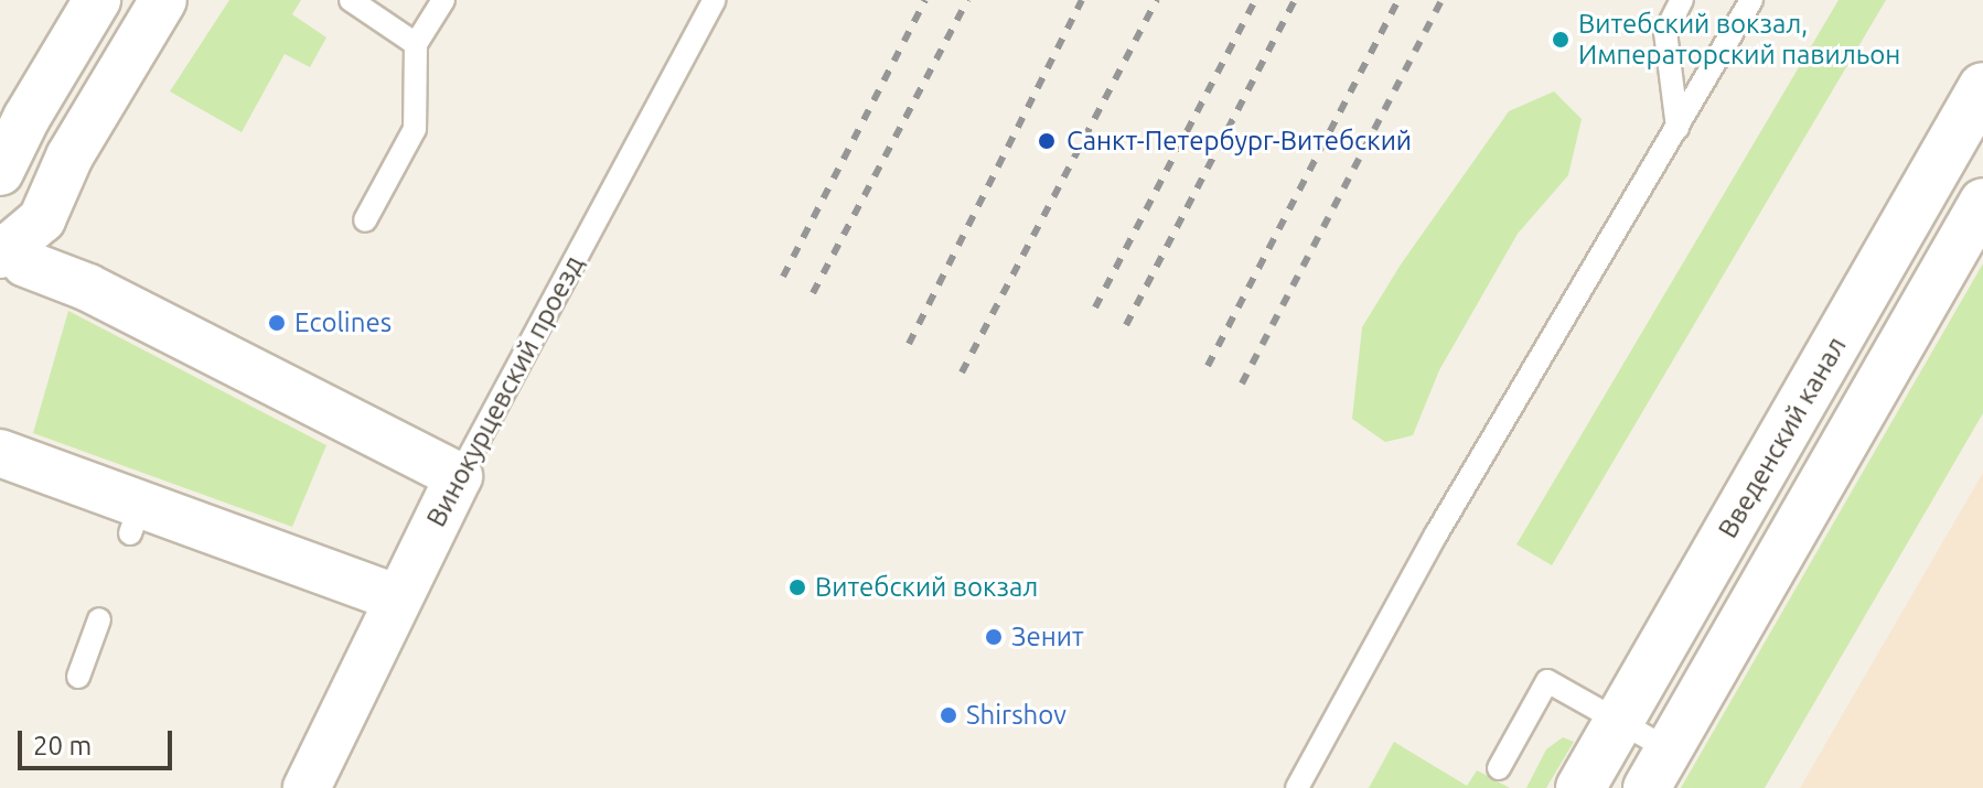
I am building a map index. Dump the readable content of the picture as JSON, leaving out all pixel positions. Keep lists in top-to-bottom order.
{
  "streets": {
    "street": ["Винокурцевский проезд", "Введенский канал"]
  },
  "places": [
    "Витебский вокзал, Императорский павильон",
    "Санкт-Петербург-Витебский",
    "Ecolines",
    "Витебский вокзал",
    "Зенит",
    "Shirshov"
  ],
  "scale_bar": "20 m"
}
